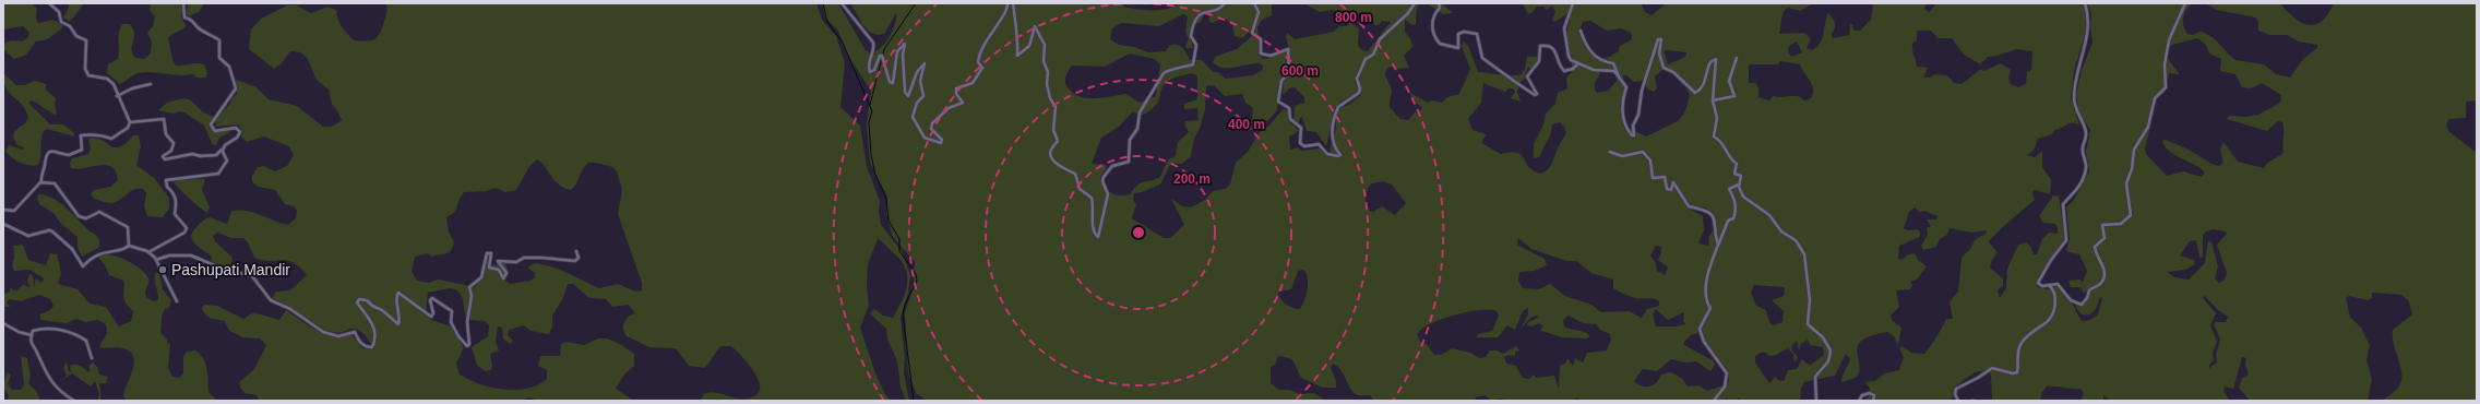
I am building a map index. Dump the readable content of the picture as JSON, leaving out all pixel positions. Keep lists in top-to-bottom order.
{
  "places": ["Pashupati Mandir"],
  "rings": [
    "800 m",
    "600 m",
    "400 m",
    "200 m"
  ]
}
